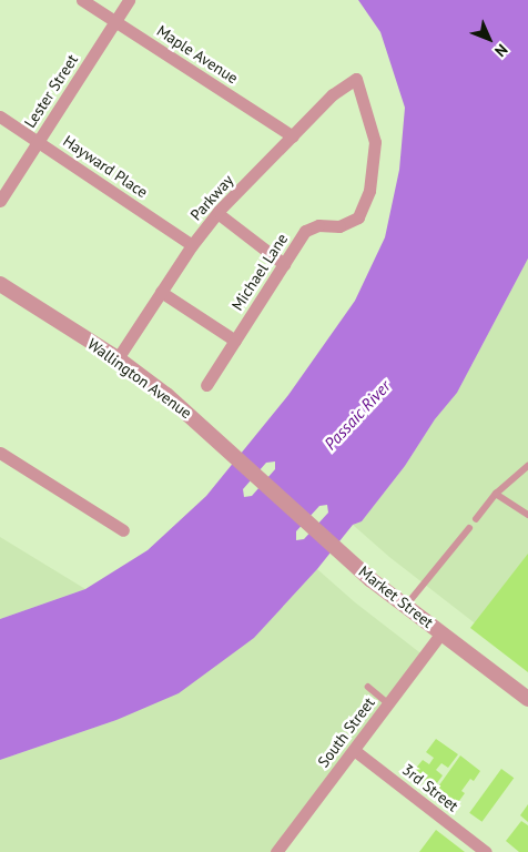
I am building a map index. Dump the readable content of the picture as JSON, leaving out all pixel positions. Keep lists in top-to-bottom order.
{
  "streets": {
    "street": [
      "Maple Avenue",
      "Lester Street",
      "Hayward Place",
      "Parkway",
      "Michael Lane",
      "Wallington Avenue",
      "Market Street",
      "South Street",
      "3rd Street"
    ]
  },
  "crossings": [
    ["Maple Avenue", "Lester Street"],
    ["Maple Avenue", "Parkway"],
    ["Lester Street", "Hayward Place"],
    ["Hayward Place", "Parkway"],
    ["Parkway", "Michael Lane"],
    ["Parkway", "Wallington Avenue"],
    ["Wallington Avenue", "Market Street"],
    ["Market Street", "South Street"],
    ["South Street", "3rd Street"]
  ],
  "water": ["Passaic River"],
  "north": "bottom right"
}
